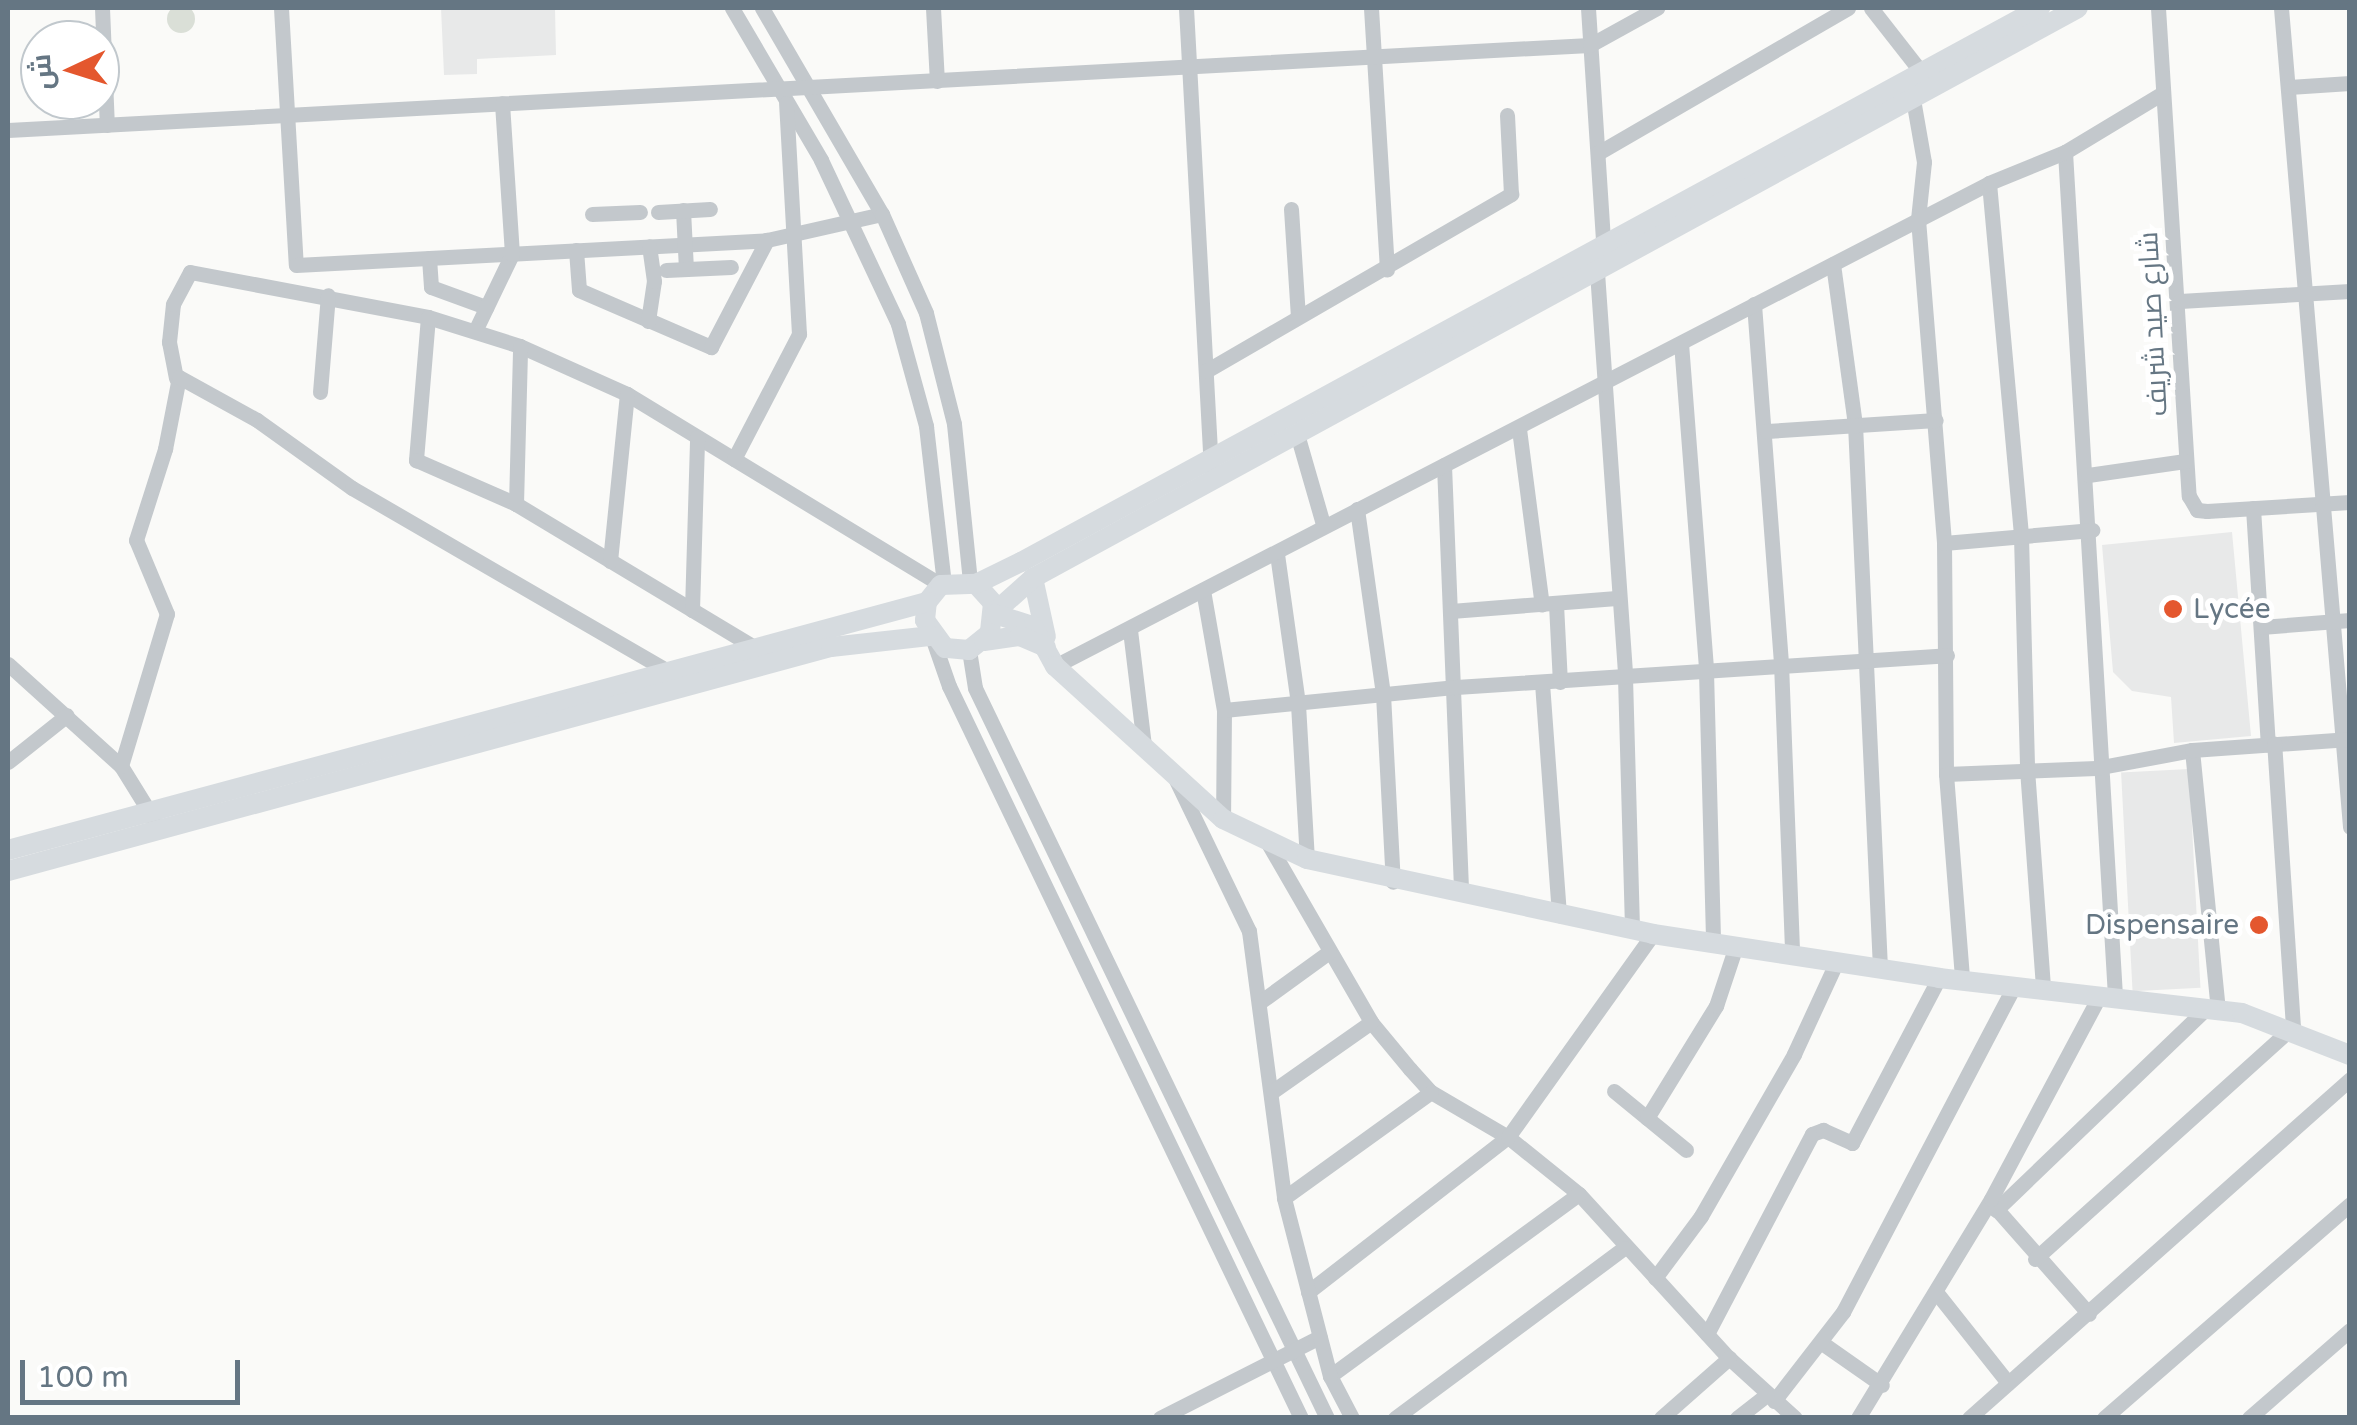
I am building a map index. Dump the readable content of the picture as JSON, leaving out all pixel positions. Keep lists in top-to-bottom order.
{
  "streets": {
    "street": ["شارع صيد شريف"]
  },
  "places": ["Lycée", "Dispensaire"],
  "scale_bar": "100 m",
  "north": "left"
}
